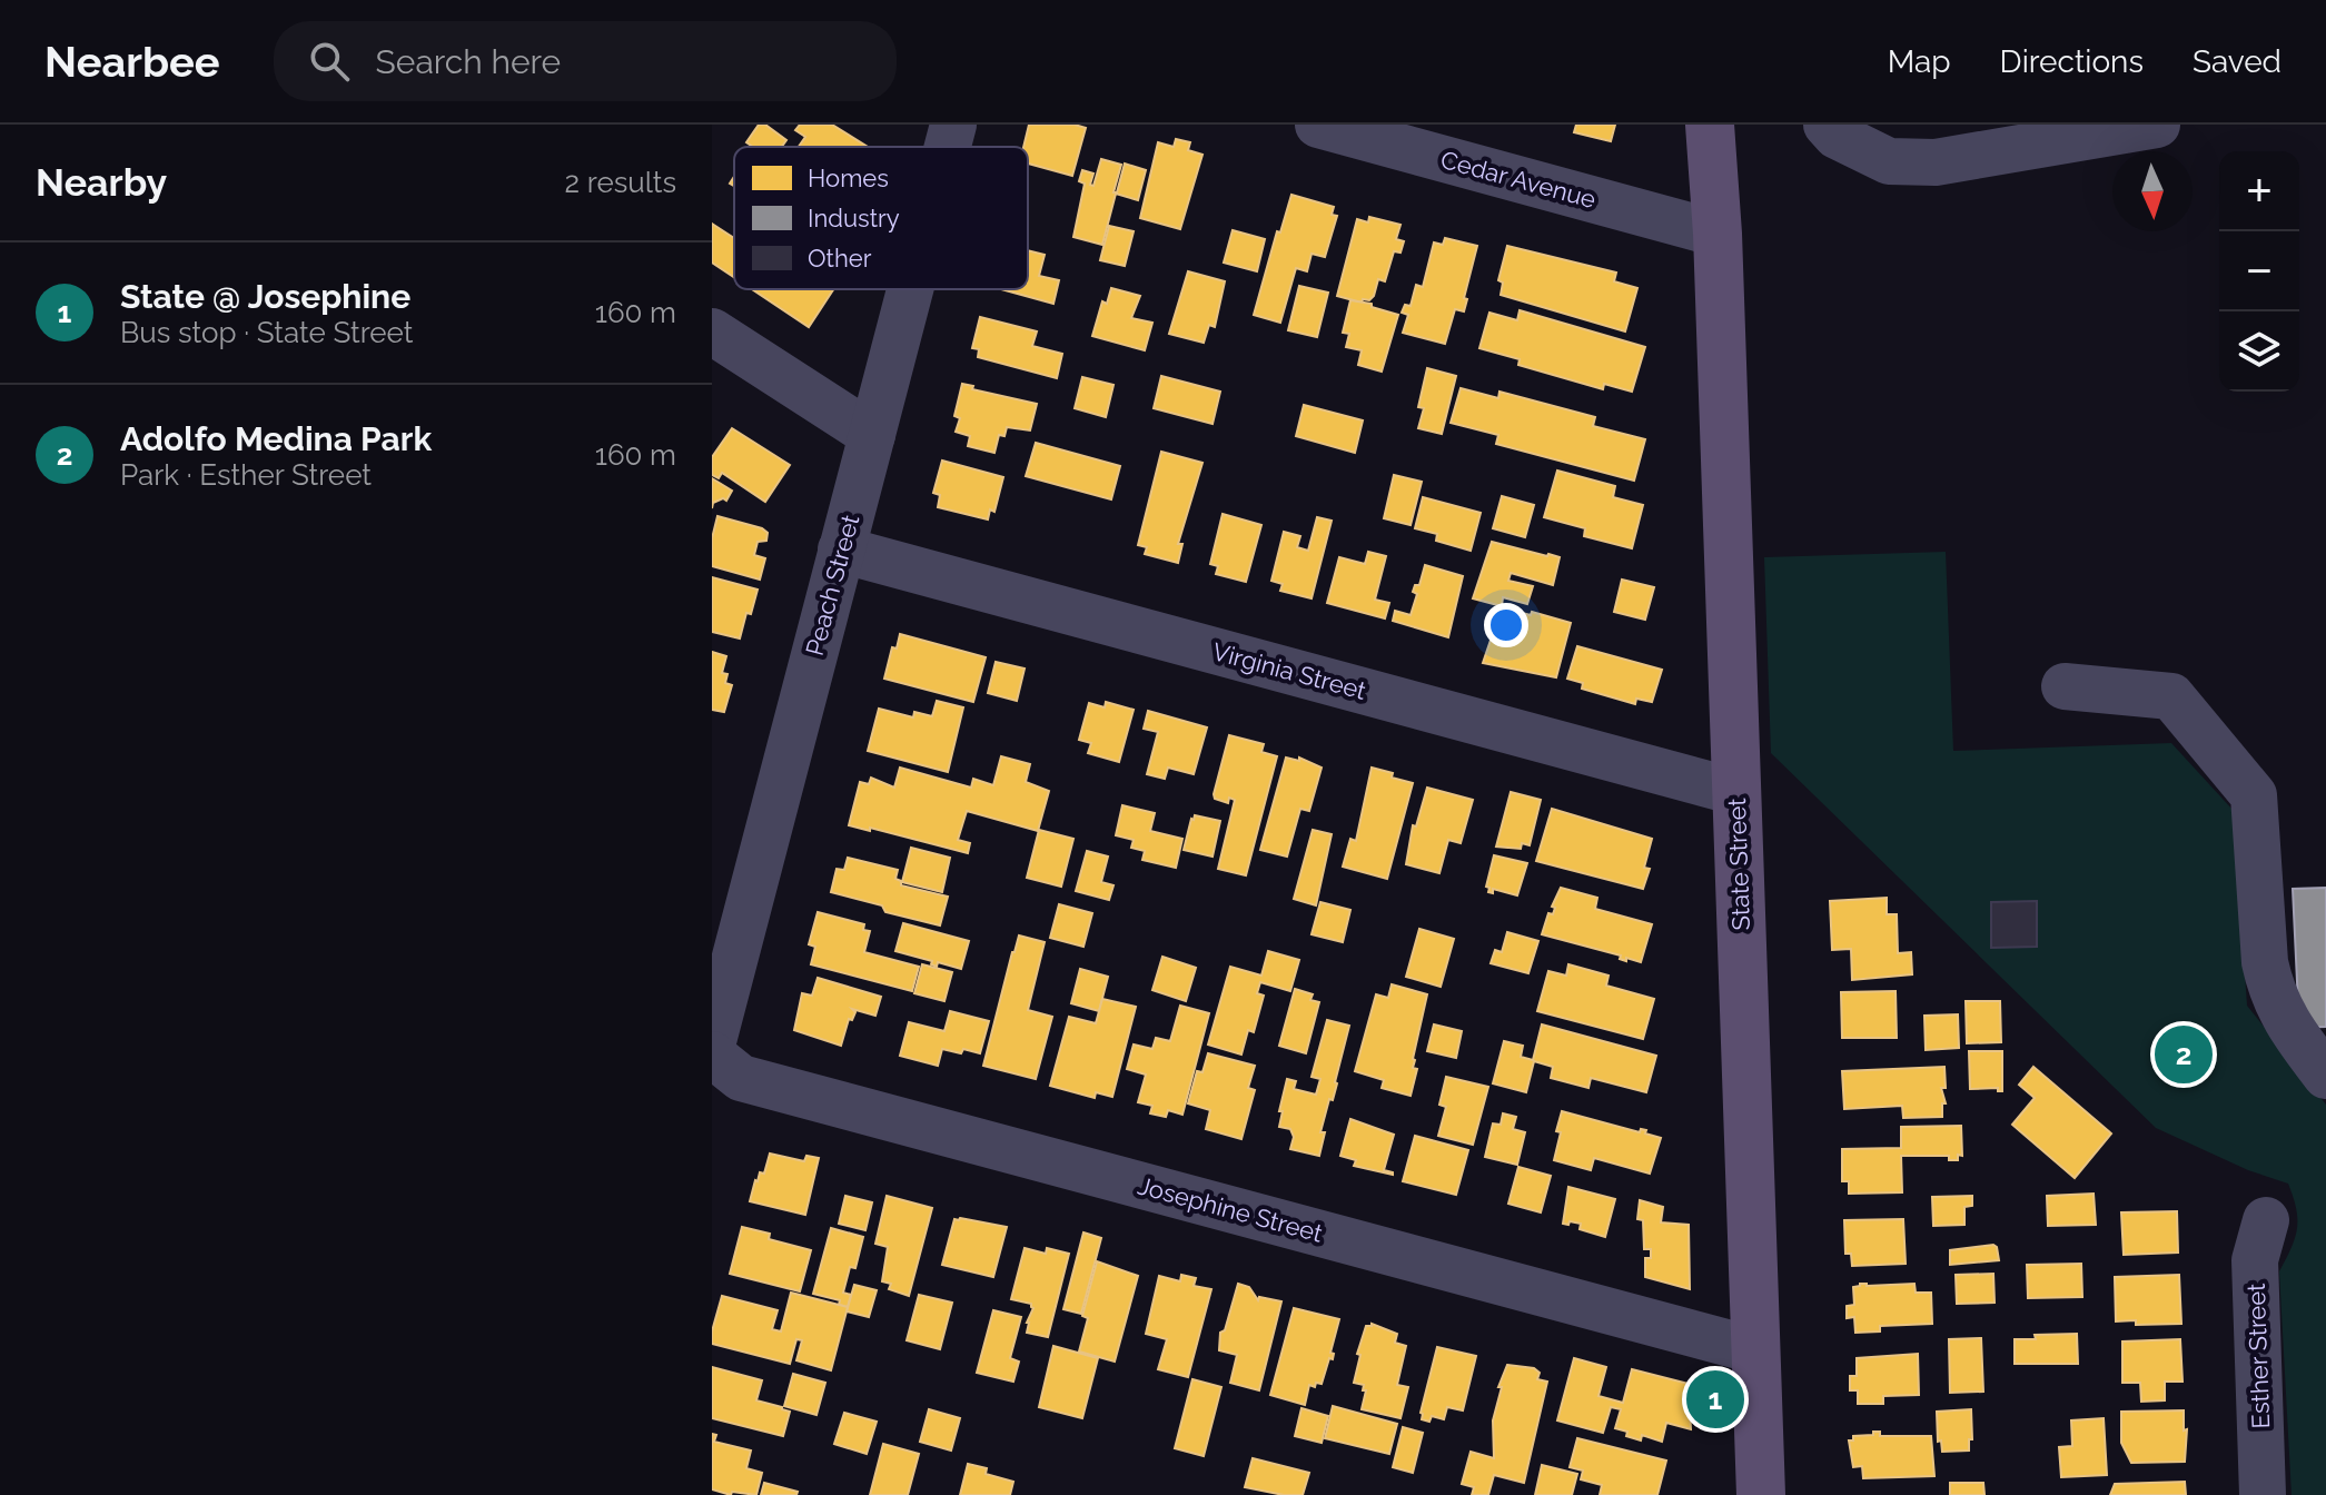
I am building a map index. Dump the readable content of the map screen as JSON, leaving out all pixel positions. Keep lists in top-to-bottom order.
{
  "streets": {
    "main road": ["State Street"],
    "street": [
      "Cedar Avenue",
      "Peach Street",
      "Virginia Street",
      "Josephine Street",
      "Esther Street"
    ]
  },
  "crossings": [
    ["Cedar Avenue", "State Street"],
    ["Peach Street", "Virginia Street"],
    ["Virginia Street", "State Street"],
    ["State Street", "Josephine Street"]
  ],
  "legend": ["Homes", "Industry", "Other"],
  "north": "bottom",
  "page": {
    "header": "Nearbee",
    "search": "Search here",
    "nav": ["Map", "Directions", "Saved"],
    "heading": ["Nearby", "2 results"],
    "map_buttons": ["+", "−"],
    "list": [
      {
        "mark": "1",
        "name": "State @ Josephine",
        "note": "Bus stop · State Street",
        "value": "160 m"
      },
      {
        "mark": "2",
        "name": "Adolfo Medina Park",
        "note": "Park · Esther Street",
        "value": "160 m"
      }
    ],
    "pins": ["2", "1"]
  }
}
